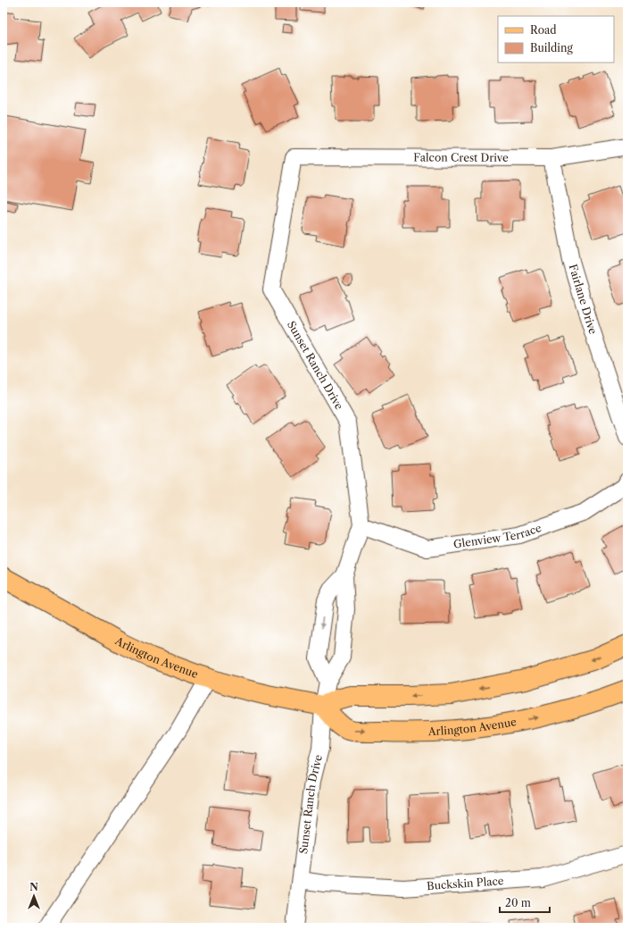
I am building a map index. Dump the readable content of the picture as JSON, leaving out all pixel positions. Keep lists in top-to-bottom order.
{
  "streets": {
    "main road": ["Arlington Avenue"],
    "street": [
      "Falcon Crest Drive",
      "Fairlane Drive",
      "Sunset Ranch Drive",
      "Glenview Terrace",
      "Buckskin Place"
    ]
  },
  "crossings": [
    ["Falcon Crest Drive", "Fairlane Drive"],
    ["Falcon Crest Drive", "Sunset Ranch Drive"],
    ["Sunset Ranch Drive", "Glenview Terrace"],
    ["Sunset Ranch Drive", "Arlington Avenue"],
    ["Sunset Ranch Drive", "Buckskin Place"]
  ],
  "legend": ["Road", "Building"],
  "scale_bar": "20 m",
  "north": "top"
}
